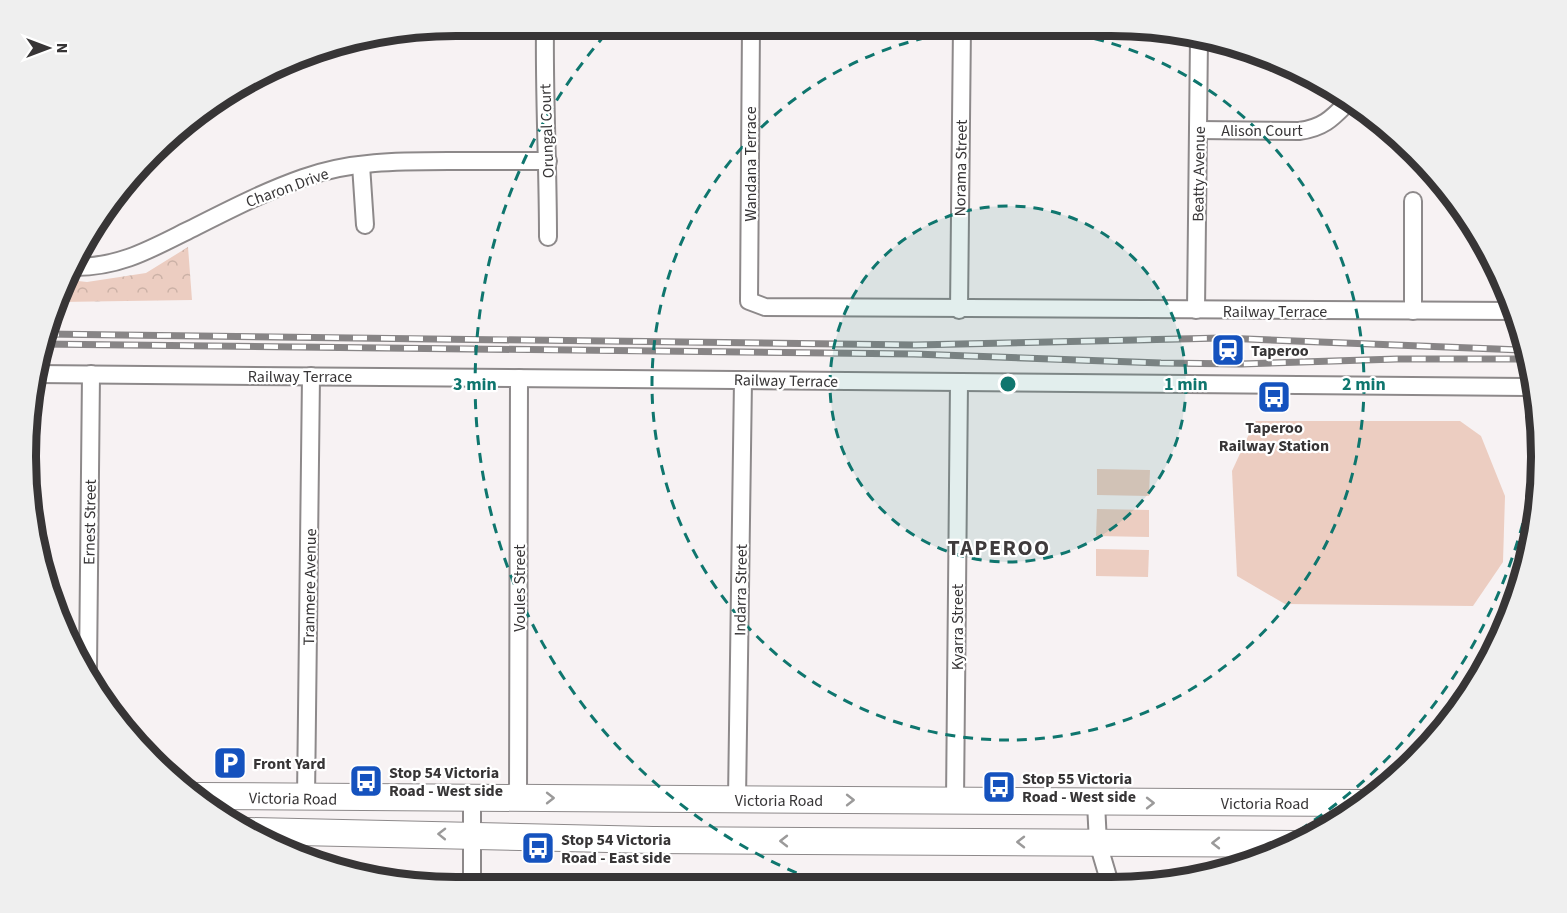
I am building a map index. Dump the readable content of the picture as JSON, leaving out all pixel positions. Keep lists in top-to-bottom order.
{
  "streets": {
    "highway": ["Victoria Road"],
    "street": [
      "Alison Court",
      "Orungal Court",
      "Wandana Terrace",
      "Norama Street",
      "Beatty Avenue",
      "Charon Drive",
      "Railway Terrace",
      "Ernest Street",
      "Tranmere Avenue",
      "Voules Street",
      "Indarra Street",
      "Kyarra Street"
    ]
  },
  "crossings": [
    ["Alison Court", "Beatty Avenue"],
    ["Orungal Court", "Charon Drive"],
    ["Wandana Terrace", "Railway Terrace"],
    ["Norama Street", "Railway Terrace"],
    ["Beatty Avenue", "Railway Terrace"],
    ["Railway Terrace", "Ernest Street"],
    ["Railway Terrace", "Tranmere Avenue"],
    ["Railway Terrace", "Voules Street"],
    ["Railway Terrace", "Indarra Street"],
    ["Railway Terrace", "Kyarra Street"],
    ["Tranmere Avenue", "Victoria Road"],
    ["Voules Street", "Victoria Road"],
    ["Indarra Street", "Victoria Road"],
    ["Kyarra Street", "Victoria Road"]
  ],
  "districts": ["TAPEROO"],
  "places": {
    "station": ["Taperoo"],
    "bus stop": [
      "Taperoo Railway Station",
      "Stop 54 Victoria Road - West side",
      "Stop 55 Victoria Road - West side",
      "Stop 54 Victoria Road - East side"
    ],
    "parking": ["Front Yard"]
  },
  "north": "right",
  "rings": ["1 min", "2 min", "3 min"]
}
